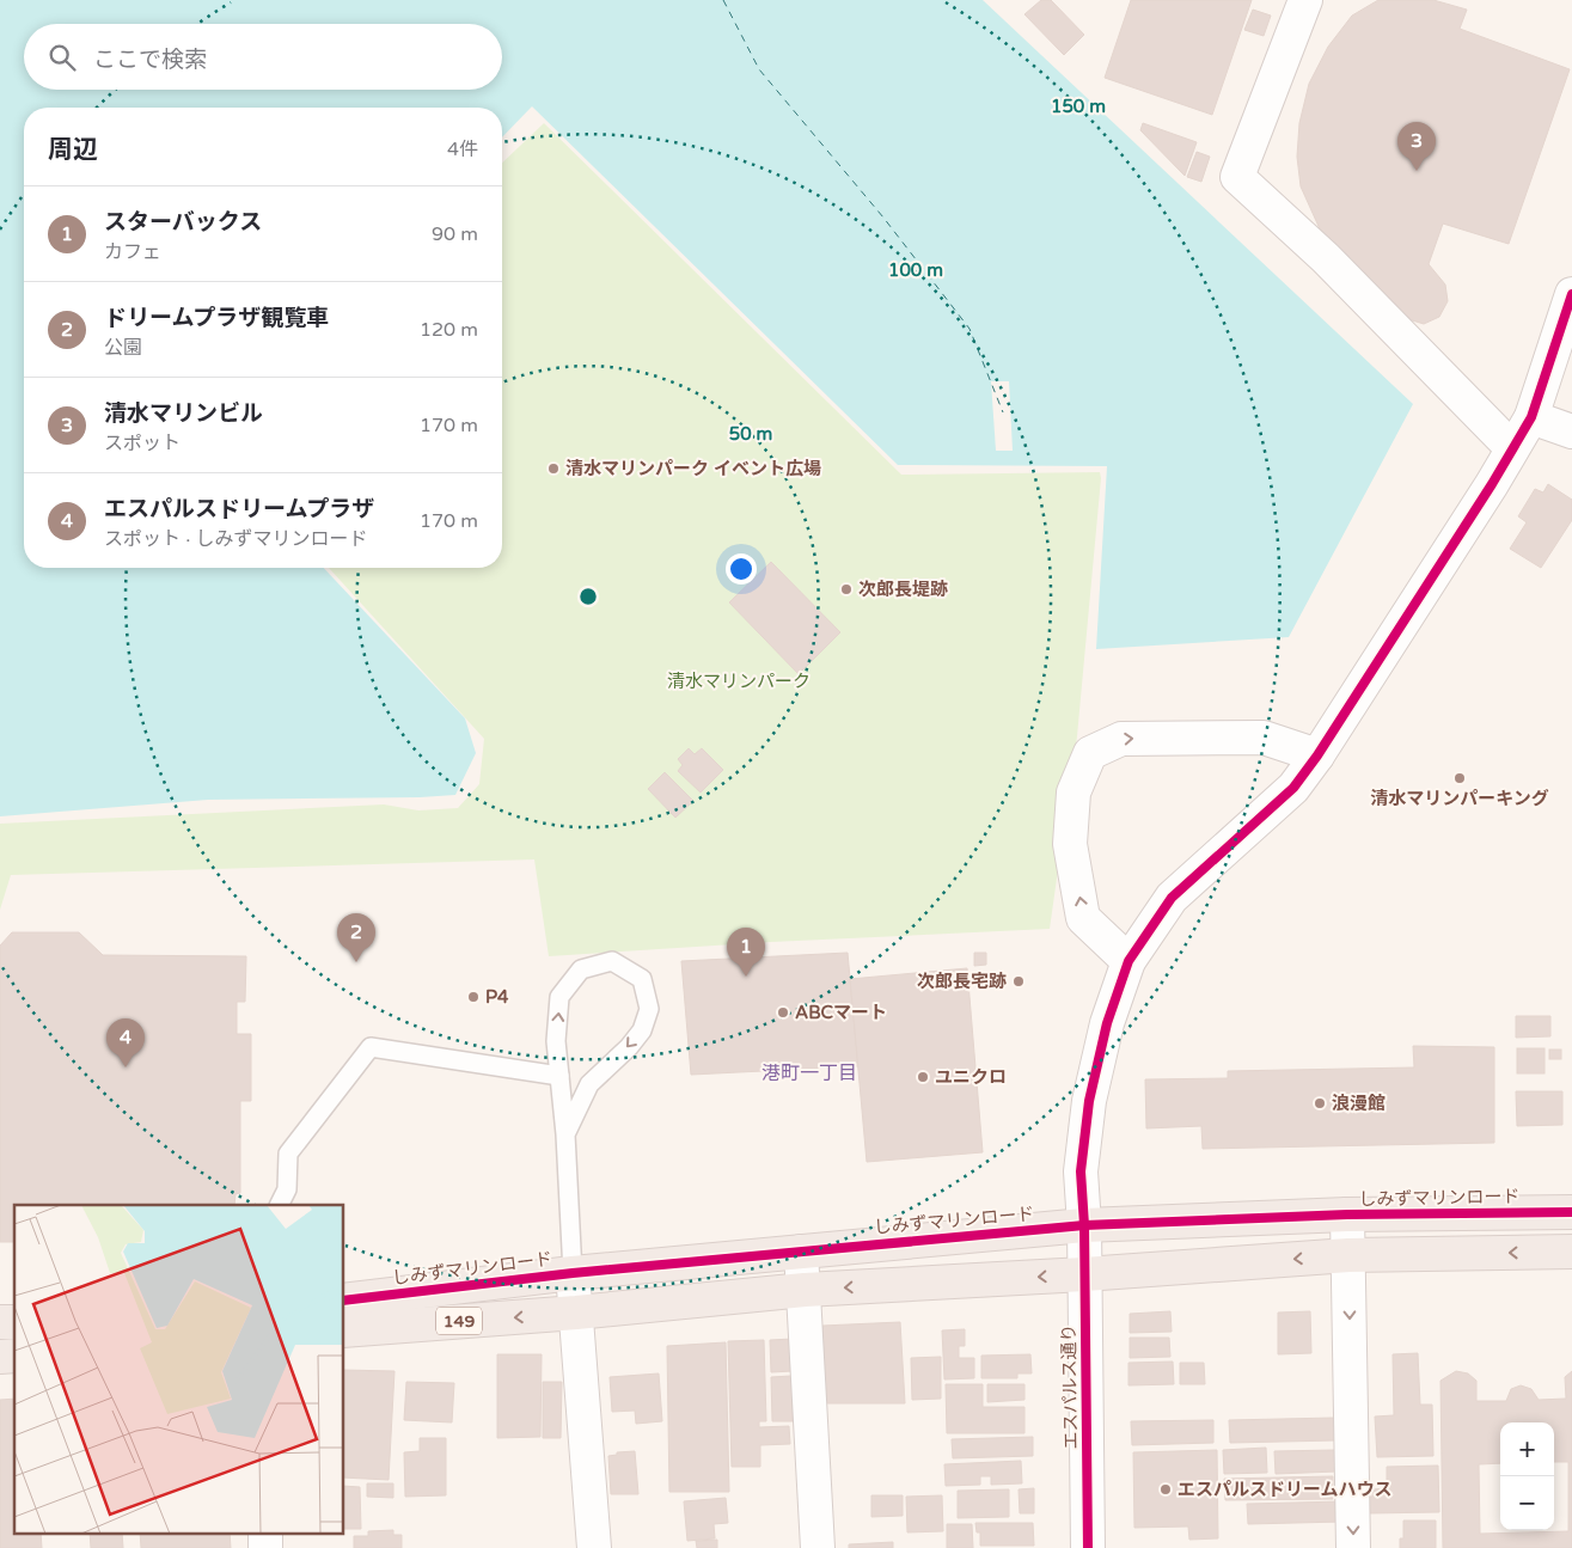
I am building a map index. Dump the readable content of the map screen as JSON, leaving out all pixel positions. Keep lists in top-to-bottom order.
{
  "streets": {
    "highway": ["しみずマリンロード", "149"],
    "street": ["エスパルス通り"]
  },
  "crossings": [
    ["しみずマリンロード", "エスパルス通り"],
    ["149", "エスパルス通り"]
  ],
  "districts": ["港町一丁目"],
  "parks": ["清水マリンパーク"],
  "places": [
    "清水マリンパーク イベント広場",
    "次郎長堤跡",
    "清水マリンパーキング",
    "次郎長宅跡",
    "P4",
    "ABCマート",
    "ユニクロ",
    "浪漫館",
    "エスパルスドリームハウス"
  ],
  "page": {
    "search": "ここで検索",
    "heading": ["周辺", "4件"],
    "pins": [
      "3",
      "2",
      "1",
      "4"
    ],
    "list": [
      {
        "mark": "1",
        "name": "スターバックス",
        "note": "カフェ",
        "value": "90 m"
      },
      {
        "mark": "2",
        "name": "ドリームプラザ観覧車",
        "note": "公園",
        "value": "120 m"
      },
      {
        "mark": "3",
        "name": "清水マリンビル",
        "note": "スポット",
        "value": "170 m"
      },
      {
        "mark": "4",
        "name": "エスパルスドリームプラザ",
        "note": "スポット · しみずマリンロード",
        "value": "170 m"
      }
    ],
    "map_buttons": ["+", "−"]
  },
  "rings": ["150 m", "100 m", "50 m"]
}
